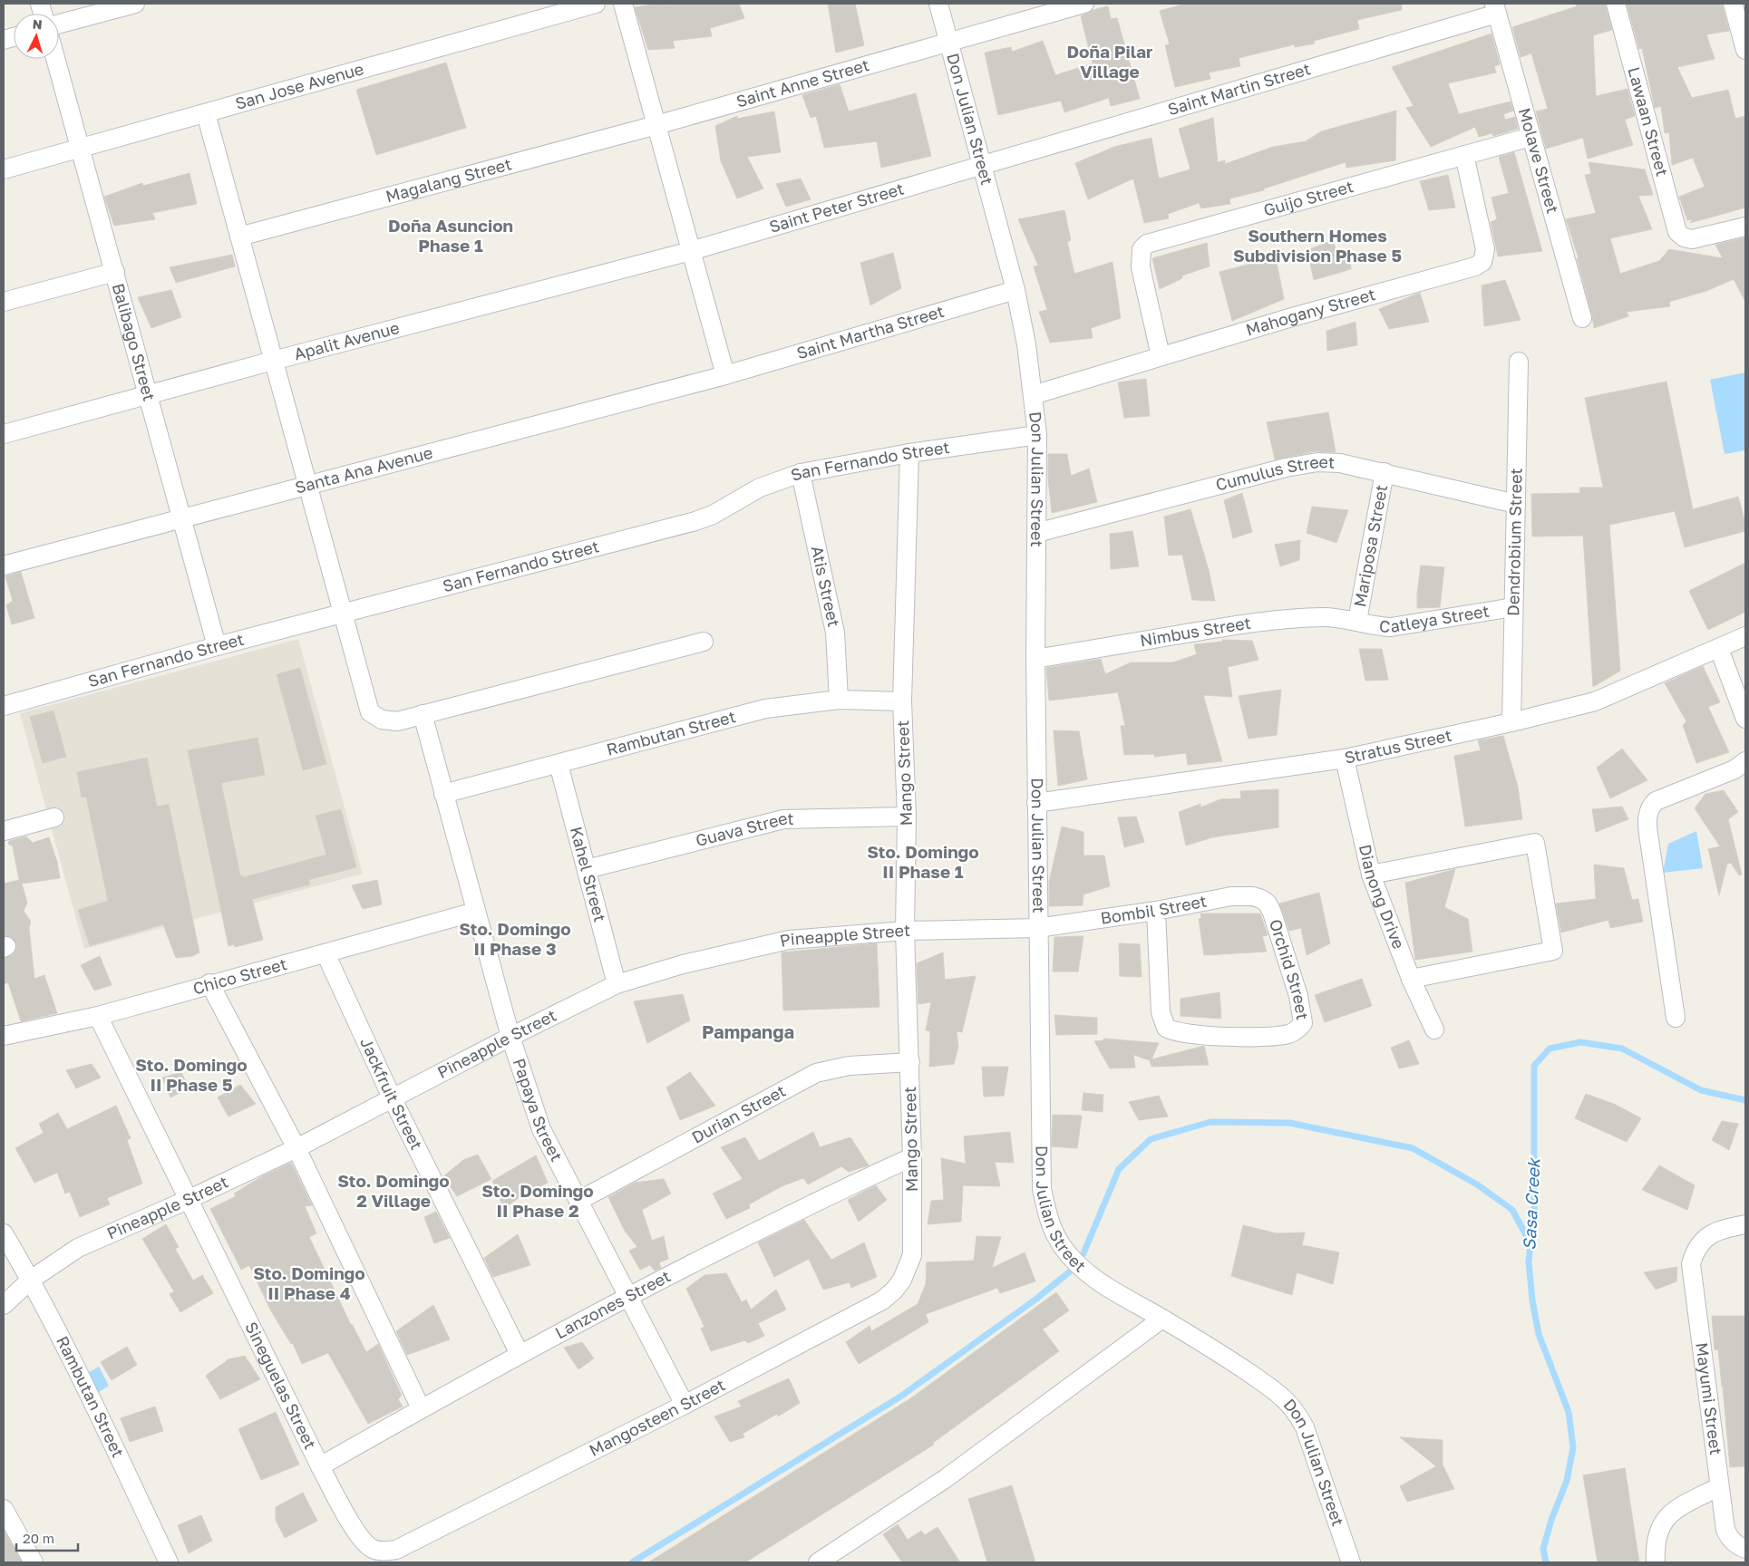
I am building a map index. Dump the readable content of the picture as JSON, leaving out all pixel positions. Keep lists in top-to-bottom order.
{
  "streets": {
    "street": [
      "Saint Anne Street",
      "San Jose Avenue",
      "Saint Martin Street",
      "Don Julian Street",
      "Lawaan Street",
      "Molave Street",
      "Magalang Street",
      "Guijo Street",
      "Saint Peter Street",
      "Mahogany Street",
      "Saint Martha Street",
      "Balibago Street",
      "Apalit Avenue",
      "San Fernando Street",
      "Santa Ana Avenue",
      "Cumulus Street",
      "Dendrobium Street",
      "Mariposa Street",
      "Atis Street",
      "Catleya Street",
      "Nimbus Street",
      "Rambutan Street",
      "Stratus Street",
      "Mango Street",
      "Guava Street",
      "Kahel Street",
      "Dianong Drive",
      "Bombil Street",
      "Pineapple Street",
      "Orchid Street",
      "Chico Street",
      "Jackfruit Street",
      "Papaya Street",
      "Durian Street",
      "Lanzones Street",
      "Sineguelas Street",
      "Mayumi Street",
      "Mangosteen Street"
    ]
  },
  "crossings": [
    ["Saint Anne Street", "Don Julian Street"],
    ["Saint Anne Street", "Magalang Street"],
    ["San Jose Avenue", "Balibago Street"],
    ["Saint Martin Street", "Don Julian Street"],
    ["Saint Martin Street", "Molave Street"],
    ["Saint Martin Street", "Saint Peter Street"],
    ["Don Julian Street", "Saint Peter Street"],
    ["Don Julian Street", "Mahogany Street"],
    ["Don Julian Street", "Saint Martha Street"],
    ["Don Julian Street", "San Fernando Street"],
    ["Don Julian Street", "Cumulus Street"],
    ["Don Julian Street", "Nimbus Street"],
    ["Don Julian Street", "Stratus Street"],
    ["Don Julian Street", "Bombil Street"],
    ["Don Julian Street", "Pineapple Street"],
    ["Molave Street", "Guijo Street"],
    ["Guijo Street", "Mahogany Street"],
    ["Saint Peter Street", "Apalit Avenue"],
    ["Saint Martha Street", "Santa Ana Avenue"],
    ["Balibago Street", "Apalit Avenue"],
    ["Balibago Street", "San Fernando Street"],
    ["Balibago Street", "Santa Ana Avenue"],
    ["San Fernando Street", "Atis Street"],
    ["San Fernando Street", "Mango Street"],
    ["Cumulus Street", "Dendrobium Street"],
    ["Cumulus Street", "Mariposa Street"],
    ["Dendrobium Street", "Catleya Street"],
    ["Dendrobium Street", "Stratus Street"],
    ["Mariposa Street", "Catleya Street"],
    ["Mariposa Street", "Nimbus Street"],
    ["Atis Street", "Rambutan Street"],
    ["Catleya Street", "Nimbus Street"],
    ["Rambutan Street", "Mango Street"],
    ["Rambutan Street", "Kahel Street"],
    ["Rambutan Street", "Pineapple Street"],
    ["Rambutan Street", "Papaya Street"],
    ["Stratus Street", "Dianong Drive"],
    ["Mango Street", "Guava Street"],
    ["Mango Street", "Pineapple Street"],
    ["Mango Street", "Durian Street"],
    ["Mango Street", "Lanzones Street"],
    ["Mango Street", "Mangosteen Street"],
    ["Guava Street", "Kahel Street"],
    ["Kahel Street", "Pineapple Street"],
    ["Bombil Street", "Pineapple Street"],
    ["Bombil Street", "Orchid Street"],
    ["Pineapple Street", "Jackfruit Street"],
    ["Pineapple Street", "Papaya Street"],
    ["Pineapple Street", "Sineguelas Street"],
    ["Chico Street", "Jackfruit Street"],
    ["Chico Street", "Papaya Street"],
    ["Chico Street", "Sineguelas Street"],
    ["Jackfruit Street", "Lanzones Street"],
    ["Papaya Street", "Durian Street"],
    ["Papaya Street", "Lanzones Street"],
    ["Papaya Street", "Mangosteen Street"],
    ["Lanzones Street", "Sineguelas Street"],
    ["Sineguelas Street", "Mangosteen Street"]
  ],
  "districts": [
    "Doña Pilar Village",
    "Doña Asuncion Phase 1",
    "Southern Homes Subdivision Phase 5",
    "Sto. Domingo II Phase 1",
    "Sto. Domingo II Phase 3",
    "Pampanga",
    "Sto. Domingo II Phase 5",
    "Sto. Domingo 2 Village",
    "Sto. Domingo II Phase 2",
    "Sto. Domingo II Phase 4"
  ],
  "water": ["Sasa Creek"],
  "scale_bar": "20 m",
  "north": "top"
}
